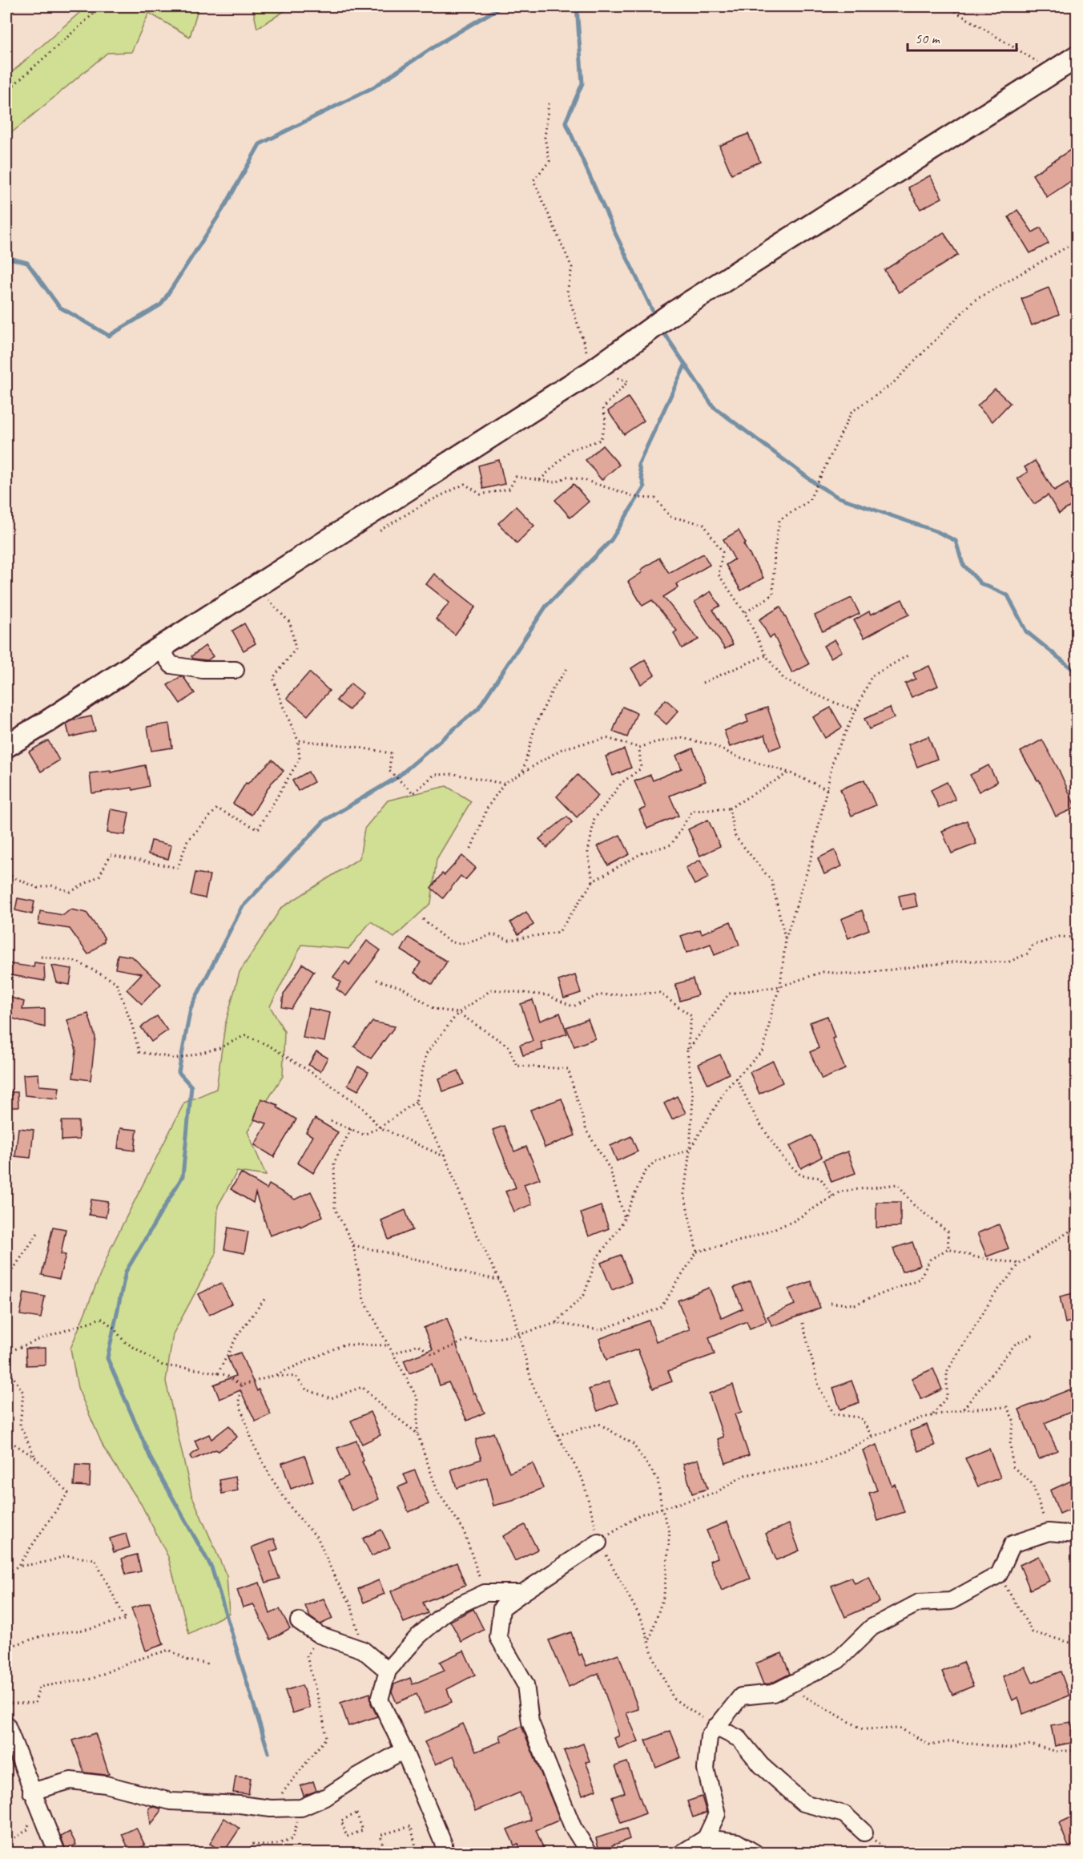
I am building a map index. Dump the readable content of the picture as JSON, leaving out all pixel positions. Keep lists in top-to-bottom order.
{
  "scale_bar": "50 m"
}
